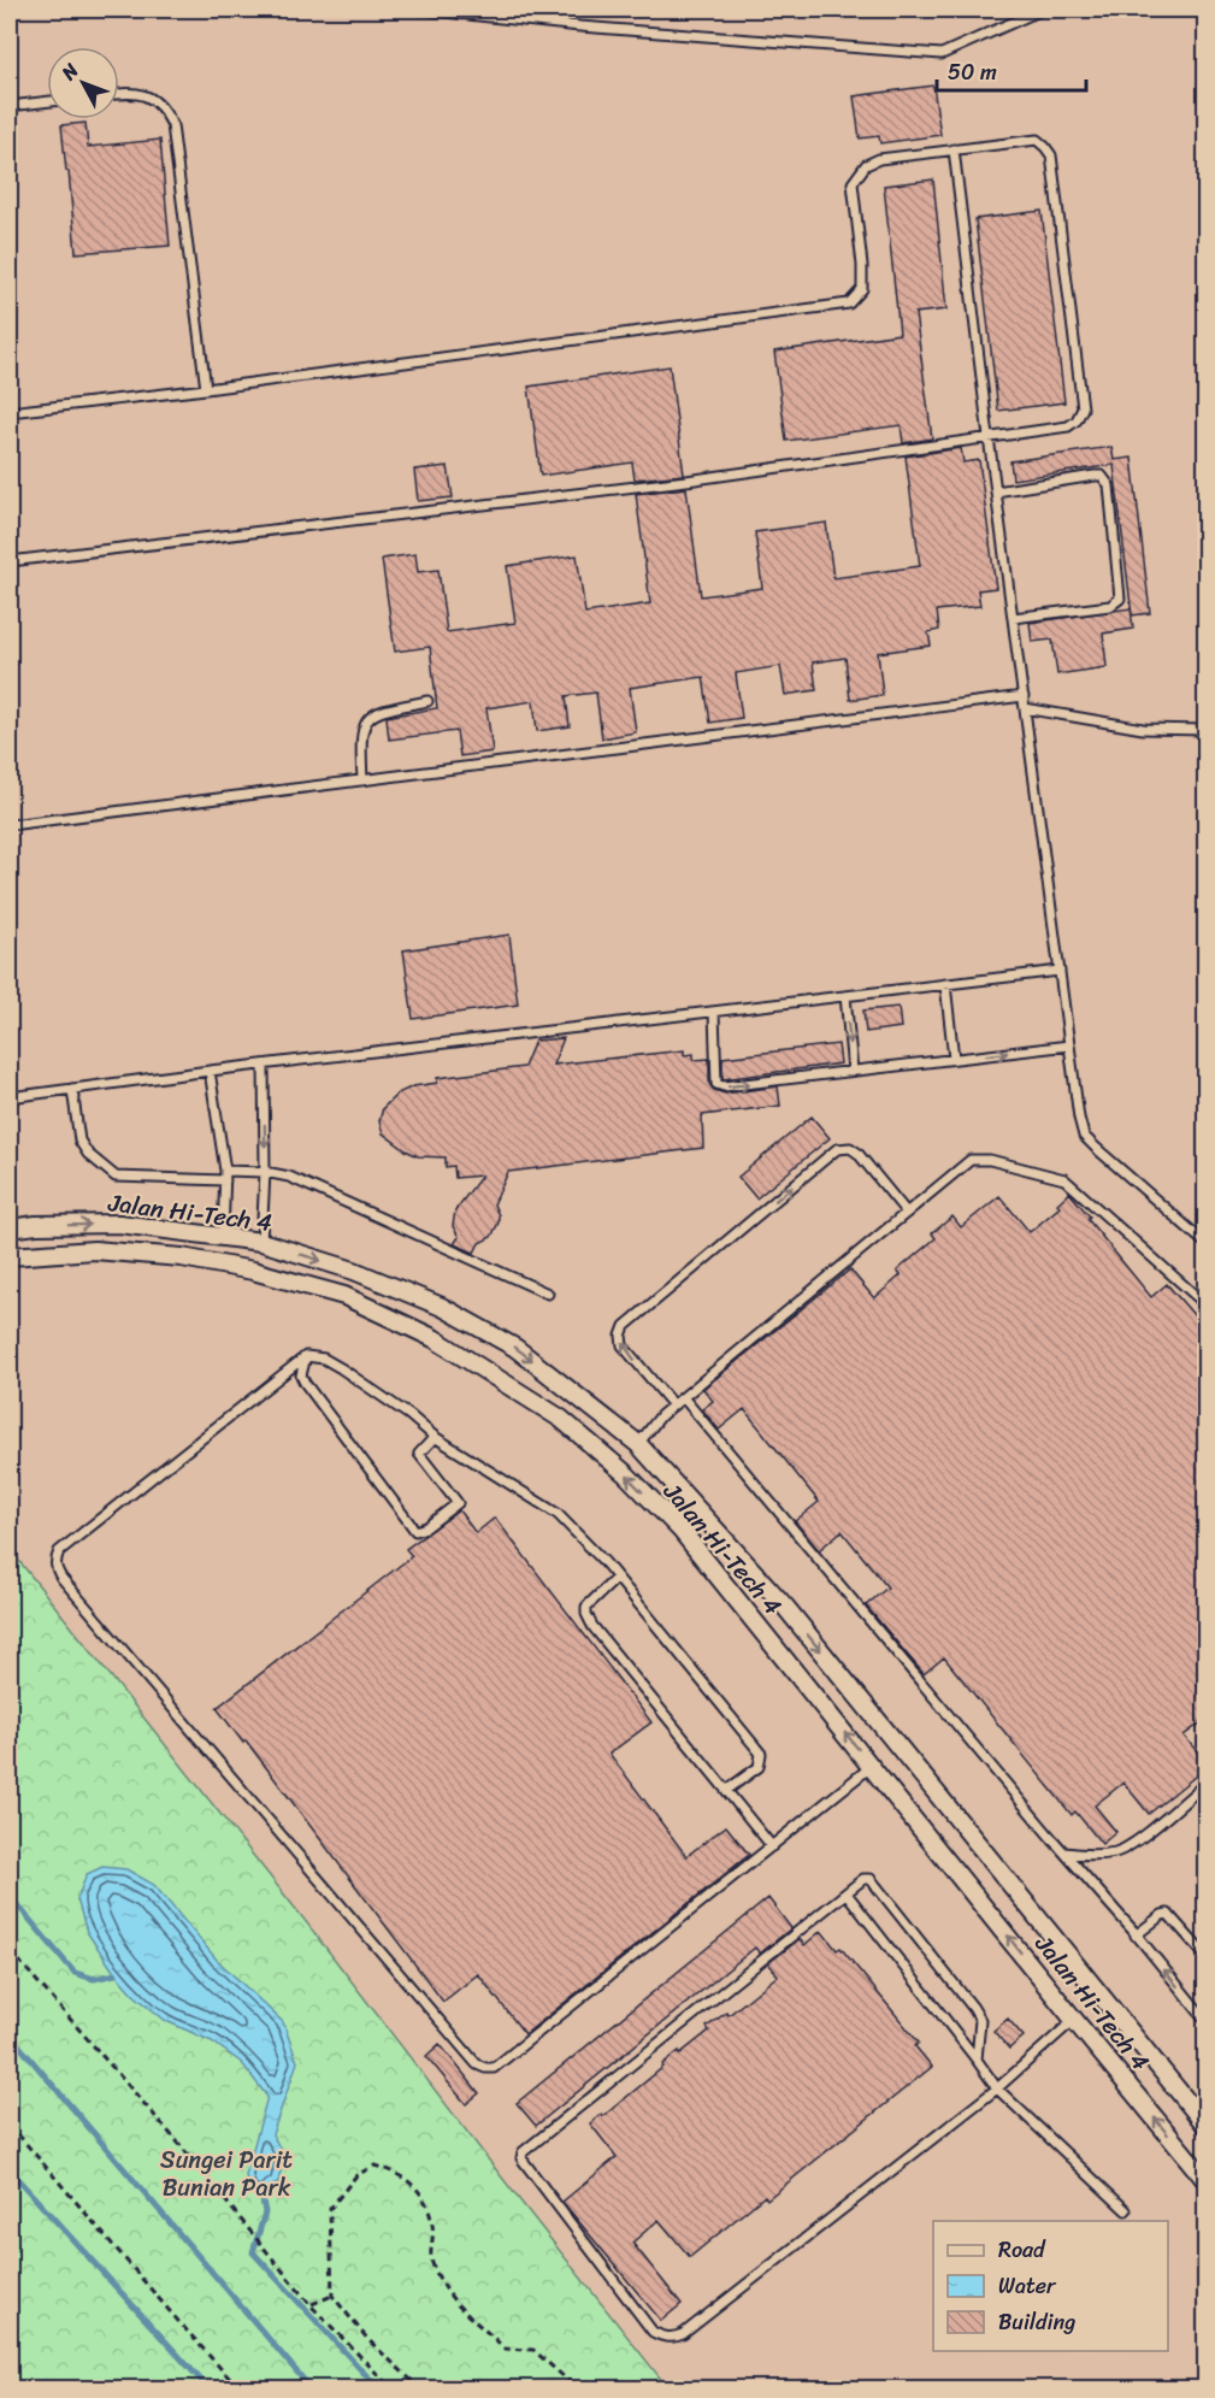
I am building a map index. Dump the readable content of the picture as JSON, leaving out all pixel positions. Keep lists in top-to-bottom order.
{
  "streets": {
    "street": ["Jalan Hi-Tech 4"]
  },
  "parks": ["Sungei Parit Bunian Park"],
  "legend": ["Road", "Water", "Building"],
  "scale_bar": "50 m",
  "north": "top left"
}
